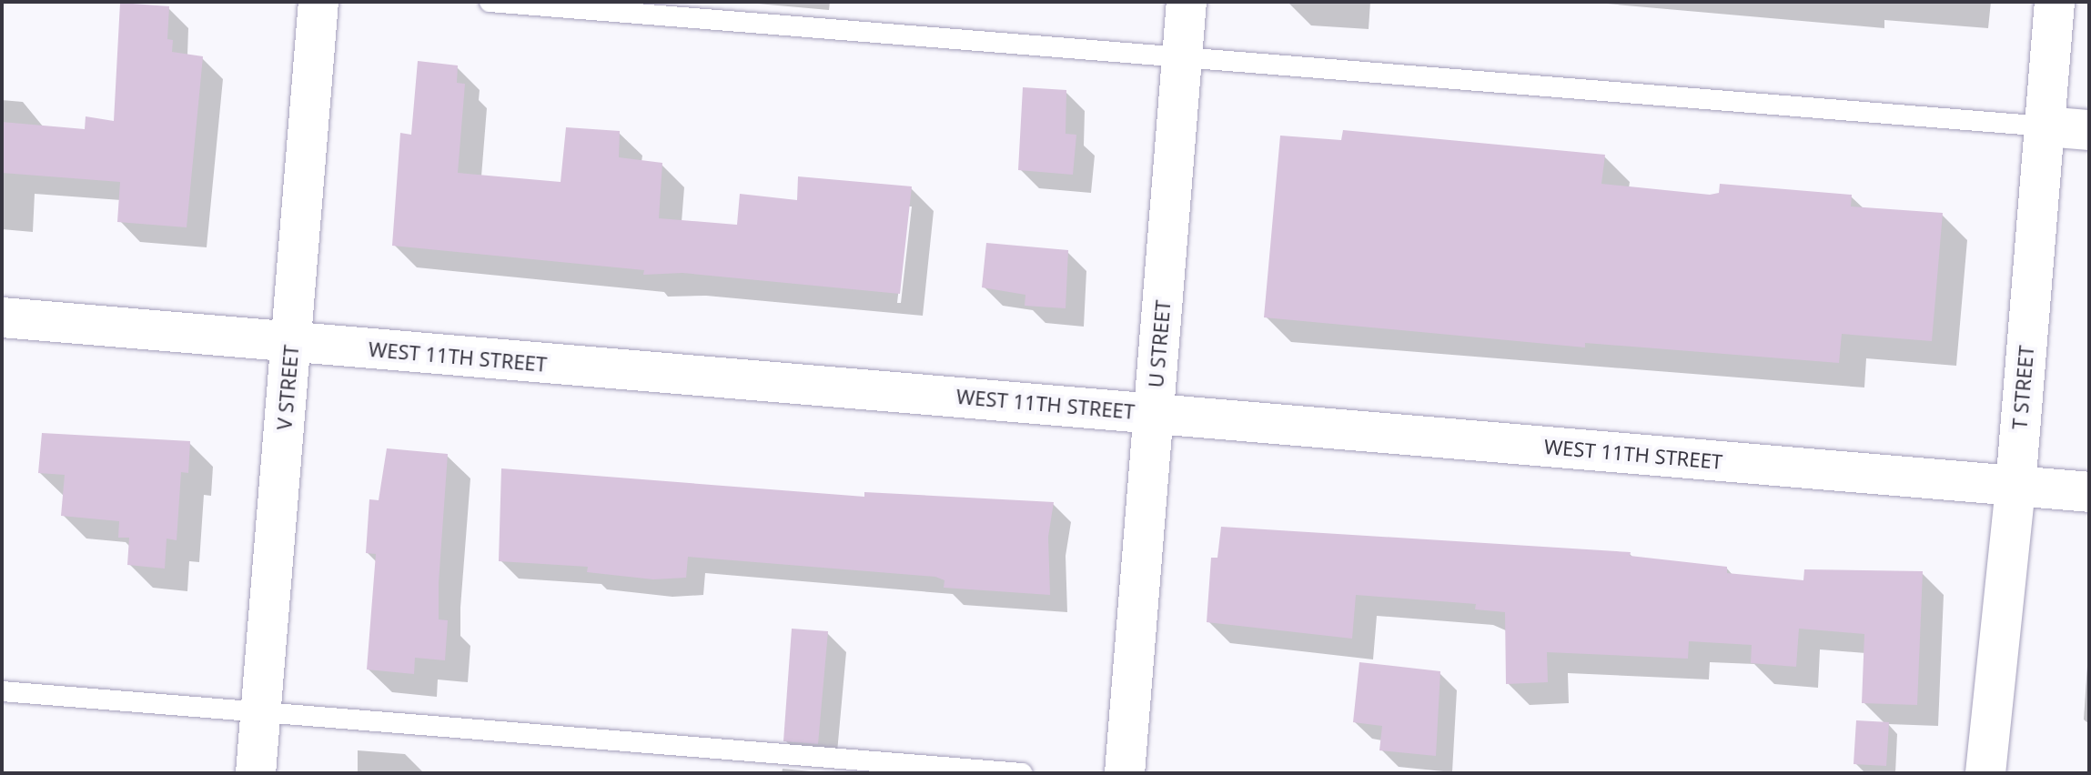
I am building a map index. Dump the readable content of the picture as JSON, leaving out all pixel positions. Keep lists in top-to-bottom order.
{
  "streets": {
    "street": [
      "U STREET",
      "WEST 11TH STREET",
      "V STREET",
      "T STREET"
    ]
  },
  "crossings": [
    ["U STREET", "WEST 11TH STREET"],
    ["WEST 11TH STREET", "V STREET"],
    ["WEST 11TH STREET", "T STREET"]
  ]
}
